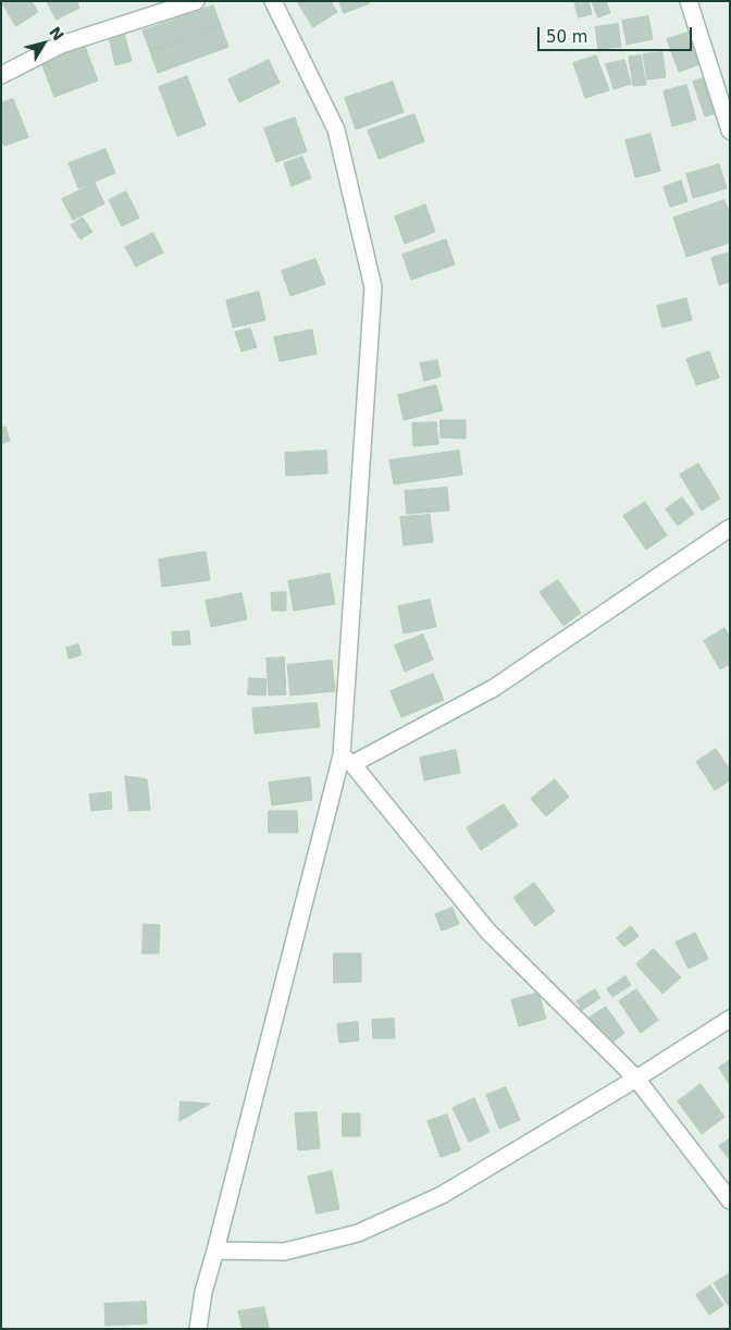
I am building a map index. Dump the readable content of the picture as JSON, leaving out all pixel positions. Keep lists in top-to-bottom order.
{
  "scale_bar": "50 m",
  "north": "top right"
}
